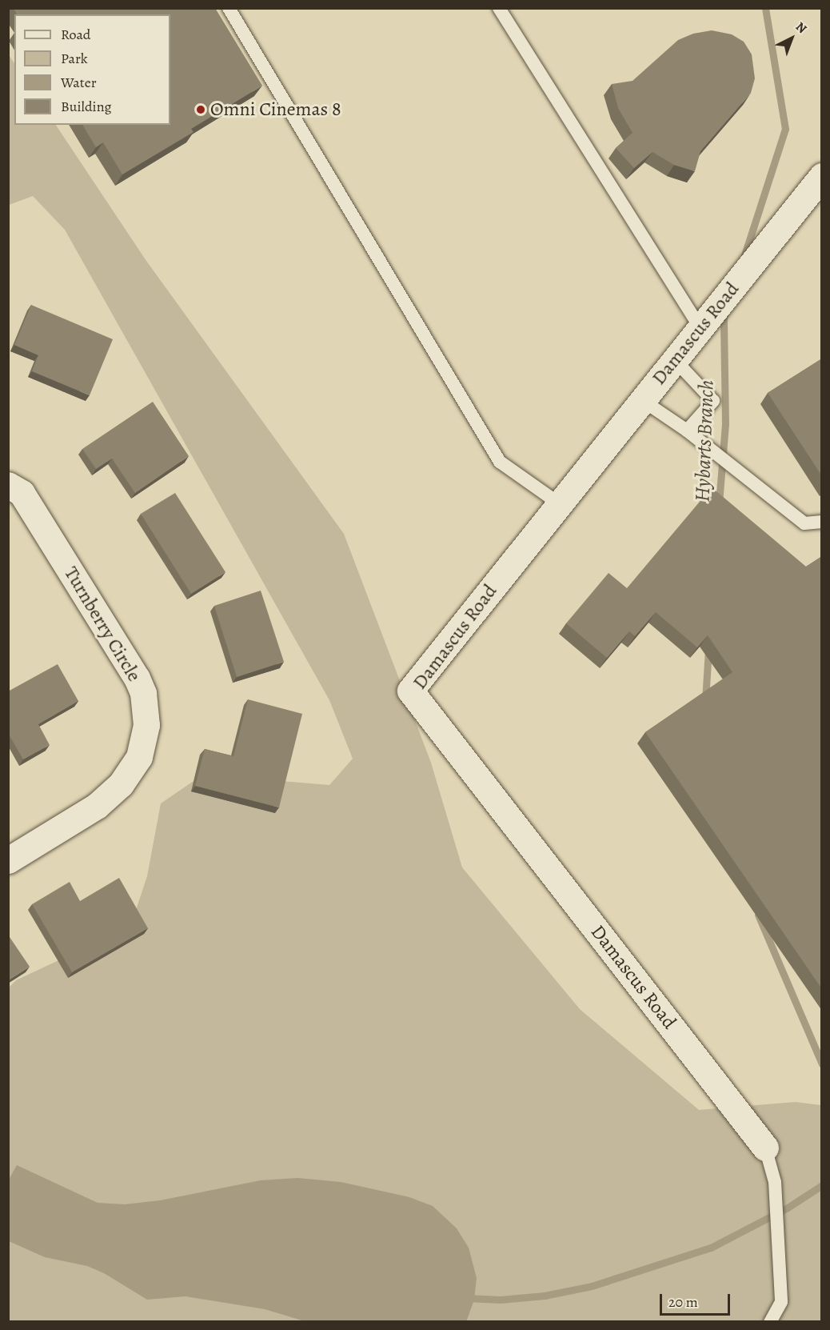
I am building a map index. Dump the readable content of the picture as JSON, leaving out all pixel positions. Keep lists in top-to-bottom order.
{
  "streets": {
    "street": ["Damascus Road", "Turnberry Circle"]
  },
  "water": ["Hybarts Branch"],
  "places": ["Omni Cinemas 8"],
  "legend": [
    "Road",
    "Park",
    "Water",
    "Building"
  ],
  "scale_bar": "20 m",
  "north": "top right"
}
